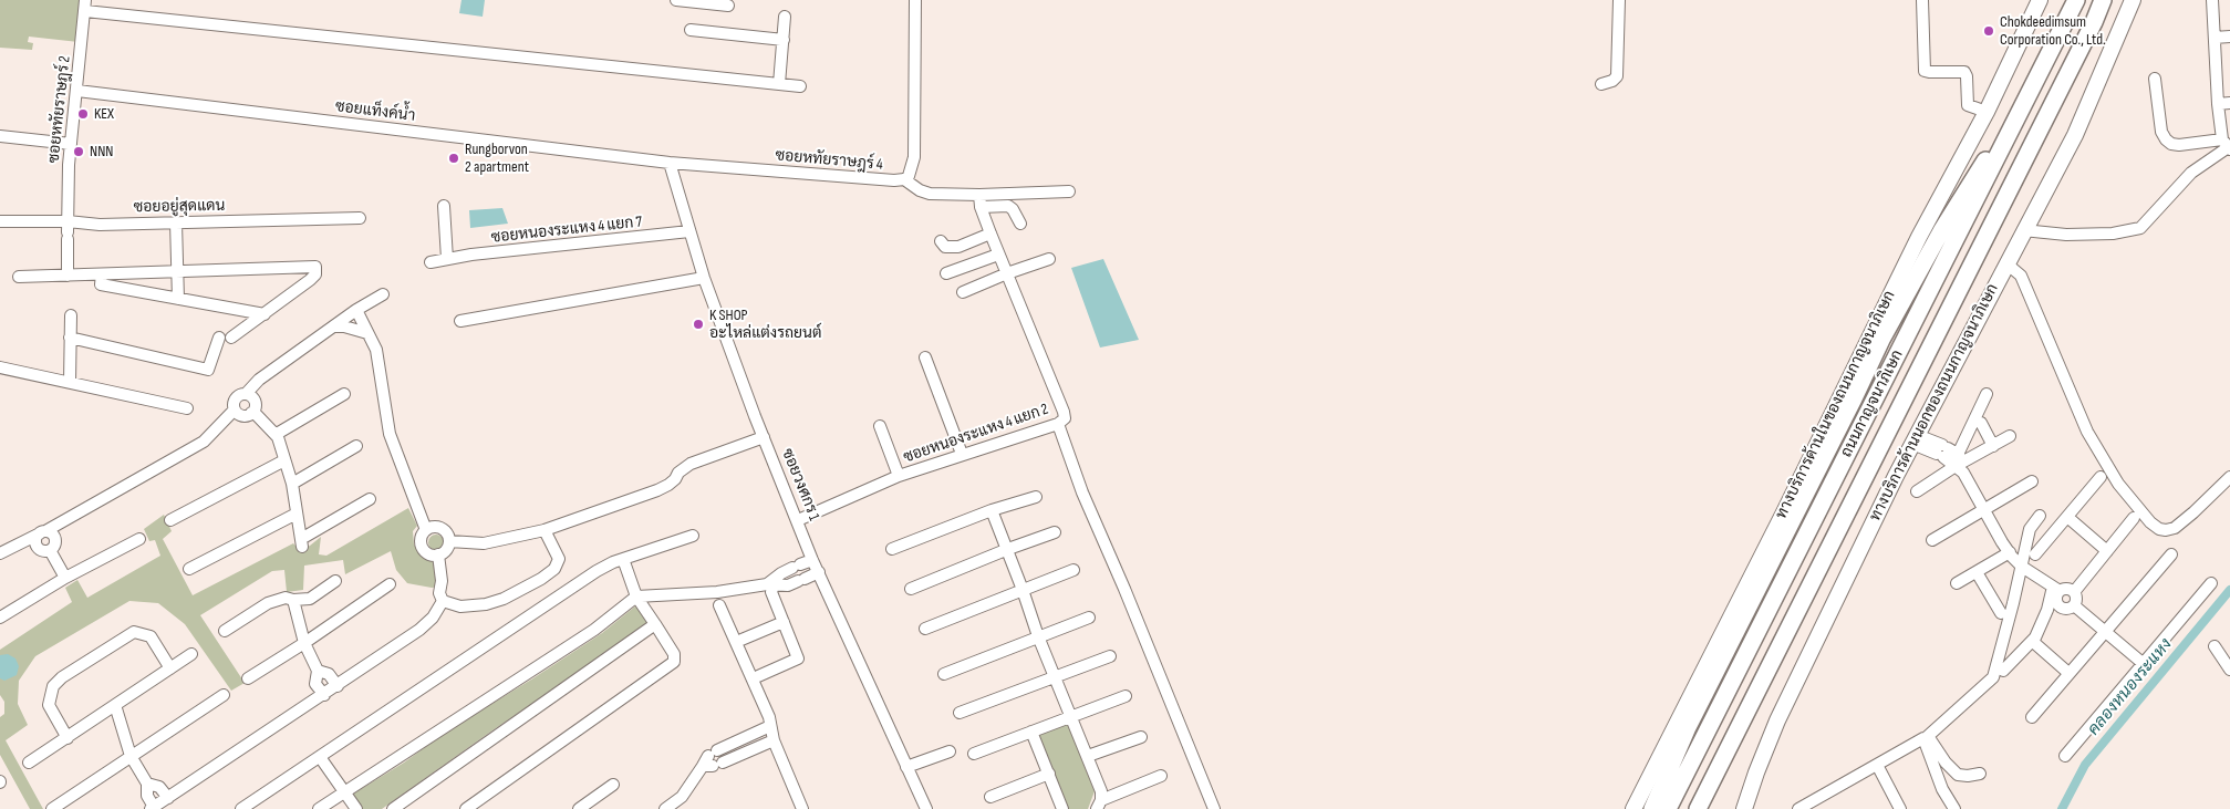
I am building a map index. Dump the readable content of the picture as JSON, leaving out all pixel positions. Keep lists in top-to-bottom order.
{
  "streets": {
    "highway": ["ถนนกาญจนาภิเษก"],
    "main road": ["ทางบริการด้านนอกของถนนกาญจนาภิเษก", "ทางบริการด้านในของถนนกาญจนาภิเษก"],
    "street": [
      "ซอยหทัยราษฎร์ 2",
      "ซอยแท็งค์น้ำ",
      "ซอยหทัยราษฎร์ 4",
      "ซอยอยู่สุดแดน",
      "ซอยหนองระแหง 4 แยก 7",
      "ซอยหนองระแหง 4 แยก 2",
      "ซอยวงศกร 1"
    ]
  },
  "crossings": [
    ["ซอยหทัยราษฎร์ 2", "ซอยแท็งค์น้ำ"],
    ["ซอยหทัยราษฎร์ 2", "ซอยอยู่สุดแดน"],
    ["ซอยแท็งค์น้ำ", "ซอยหทัยราษฎร์ 4"],
    ["ซอยแท็งค์น้ำ", "ซอยวงศกร 1"],
    ["ซอยหทัยราษฎร์ 4", "ซอยวงศกร 1"],
    ["ซอยหนองระแหง 4 แยก 7", "ซอยวงศกร 1"],
    ["ซอยหนองระแหง 4 แยก 2", "ซอยวงศกร 1"]
  ],
  "water": ["คลองหนองระแหง"],
  "places": [
    "Chokdeedimsum Corporation Co., Ltd.",
    "KEX",
    "NNN",
    "Rungborvon 2 apartment",
    "K SHOP อะไหล่แต่งรถยนต์"
  ]
}
